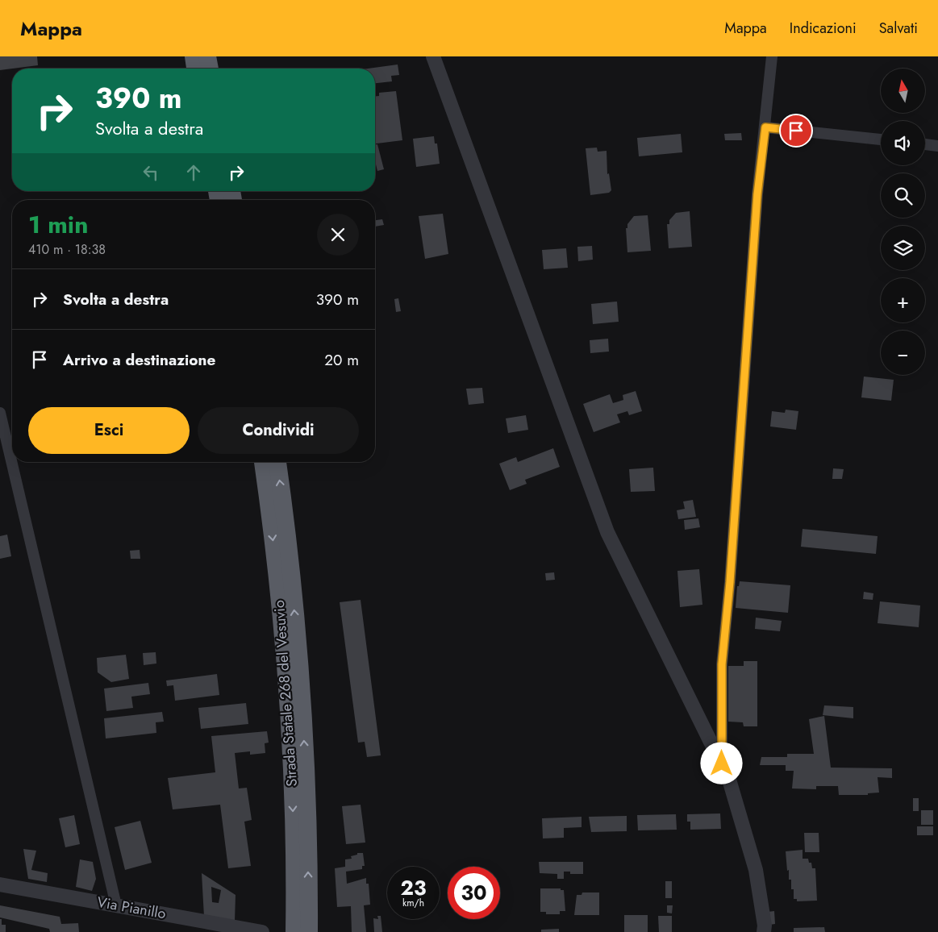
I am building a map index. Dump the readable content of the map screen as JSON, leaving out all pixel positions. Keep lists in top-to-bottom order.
{
  "streets": {
    "highway": ["Strada Statale 268 del Vesuvio"],
    "street": ["Via Pianillo"]
  },
  "north": "top",
  "page": {
    "header": "Mappa",
    "nav": ["Mappa", "Indicazioni", "Salvati"],
    "map_buttons": ["+", "−"],
    "turn": ["390 m", "Svolta a destra"],
    "heading": ["1 min", "410 m · 18:38"],
    "list": [
      {
        "name": "Svolta a destra",
        "value": "390 m"
      },
      {
        "name": "Arrivo a destinazione",
        "value": "20 m"
      }
    ],
    "buttons": ["Esci", "Condividi"],
    "speed": "23 km/h",
    "limit": "30"
  }
}
